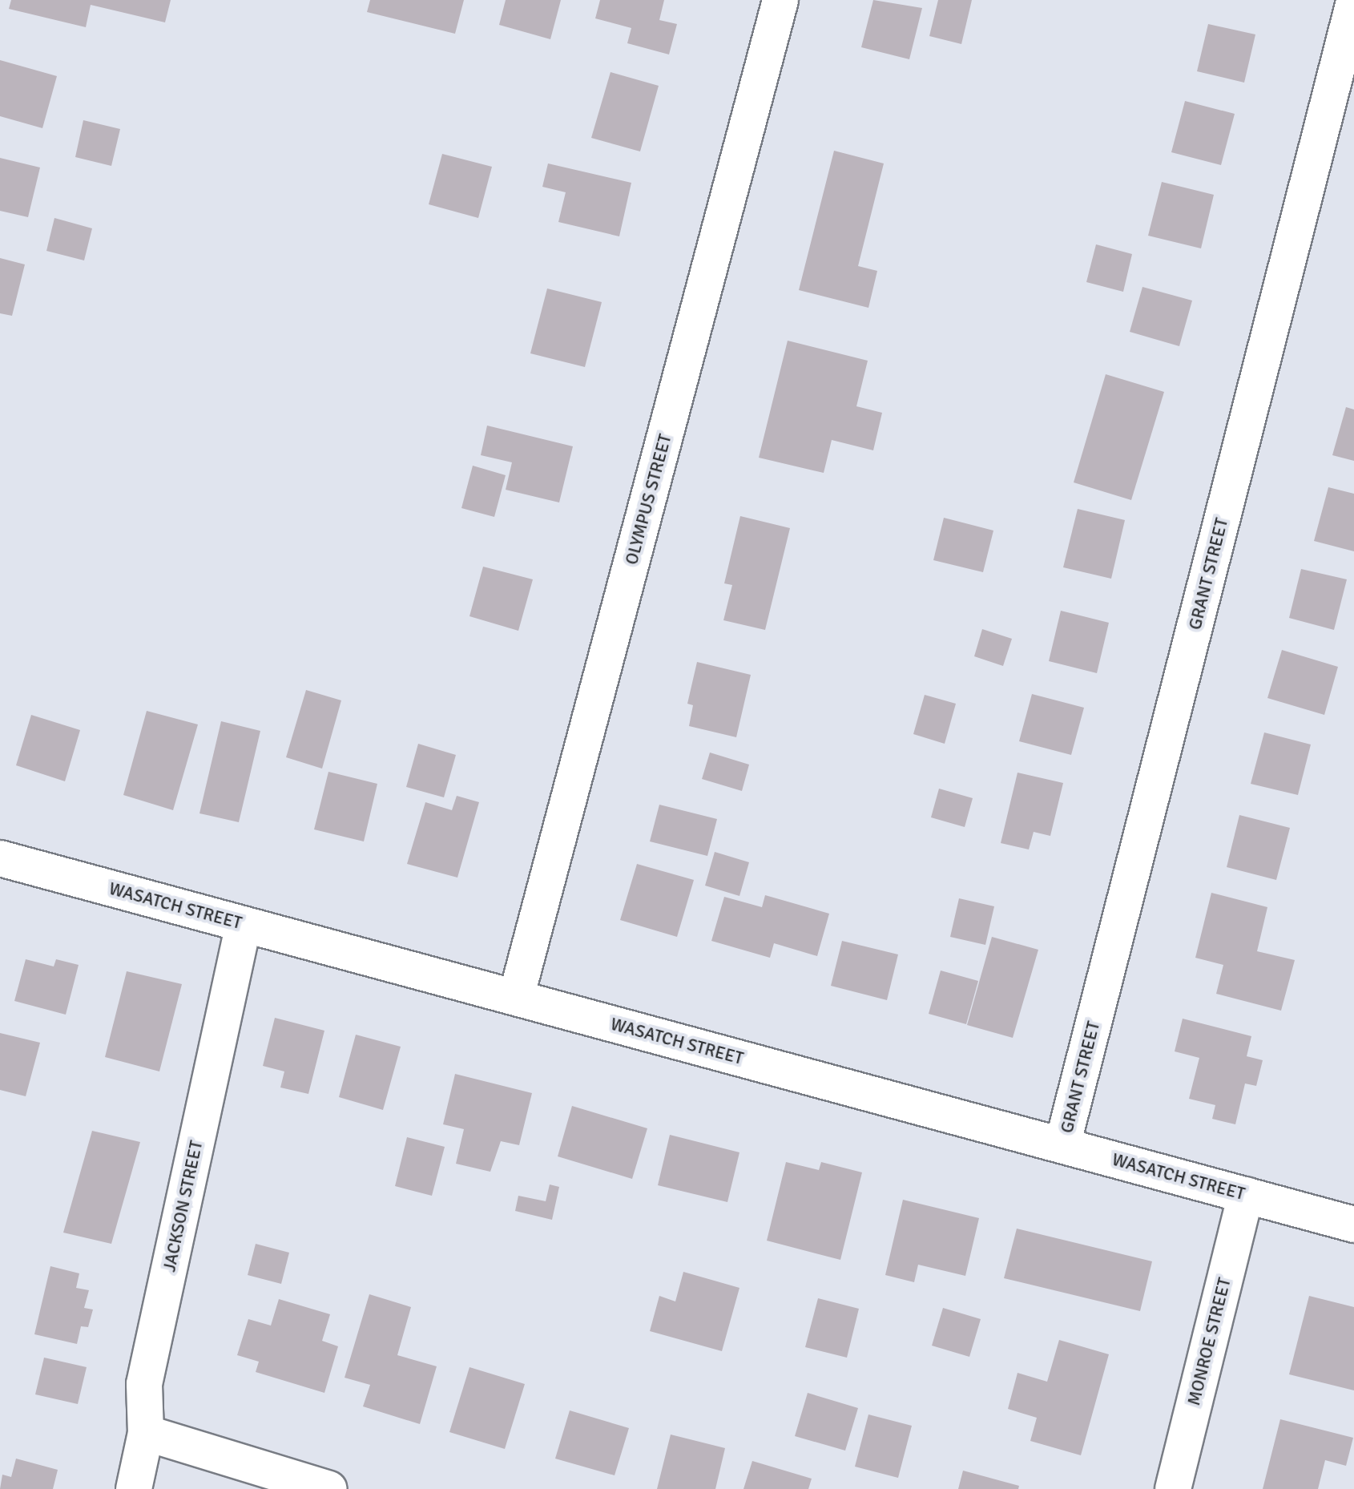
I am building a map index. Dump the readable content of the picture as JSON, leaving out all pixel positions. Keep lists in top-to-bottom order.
{
  "streets": {
    "street": [
      "OLYMPUS STREET",
      "GRANT STREET",
      "WASATCH STREET",
      "JACKSON STREET",
      "MONROE STREET"
    ]
  },
  "crossings": [
    ["OLYMPUS STREET", "WASATCH STREET"],
    ["GRANT STREET", "WASATCH STREET"],
    ["WASATCH STREET", "JACKSON STREET"],
    ["WASATCH STREET", "MONROE STREET"]
  ]
}
